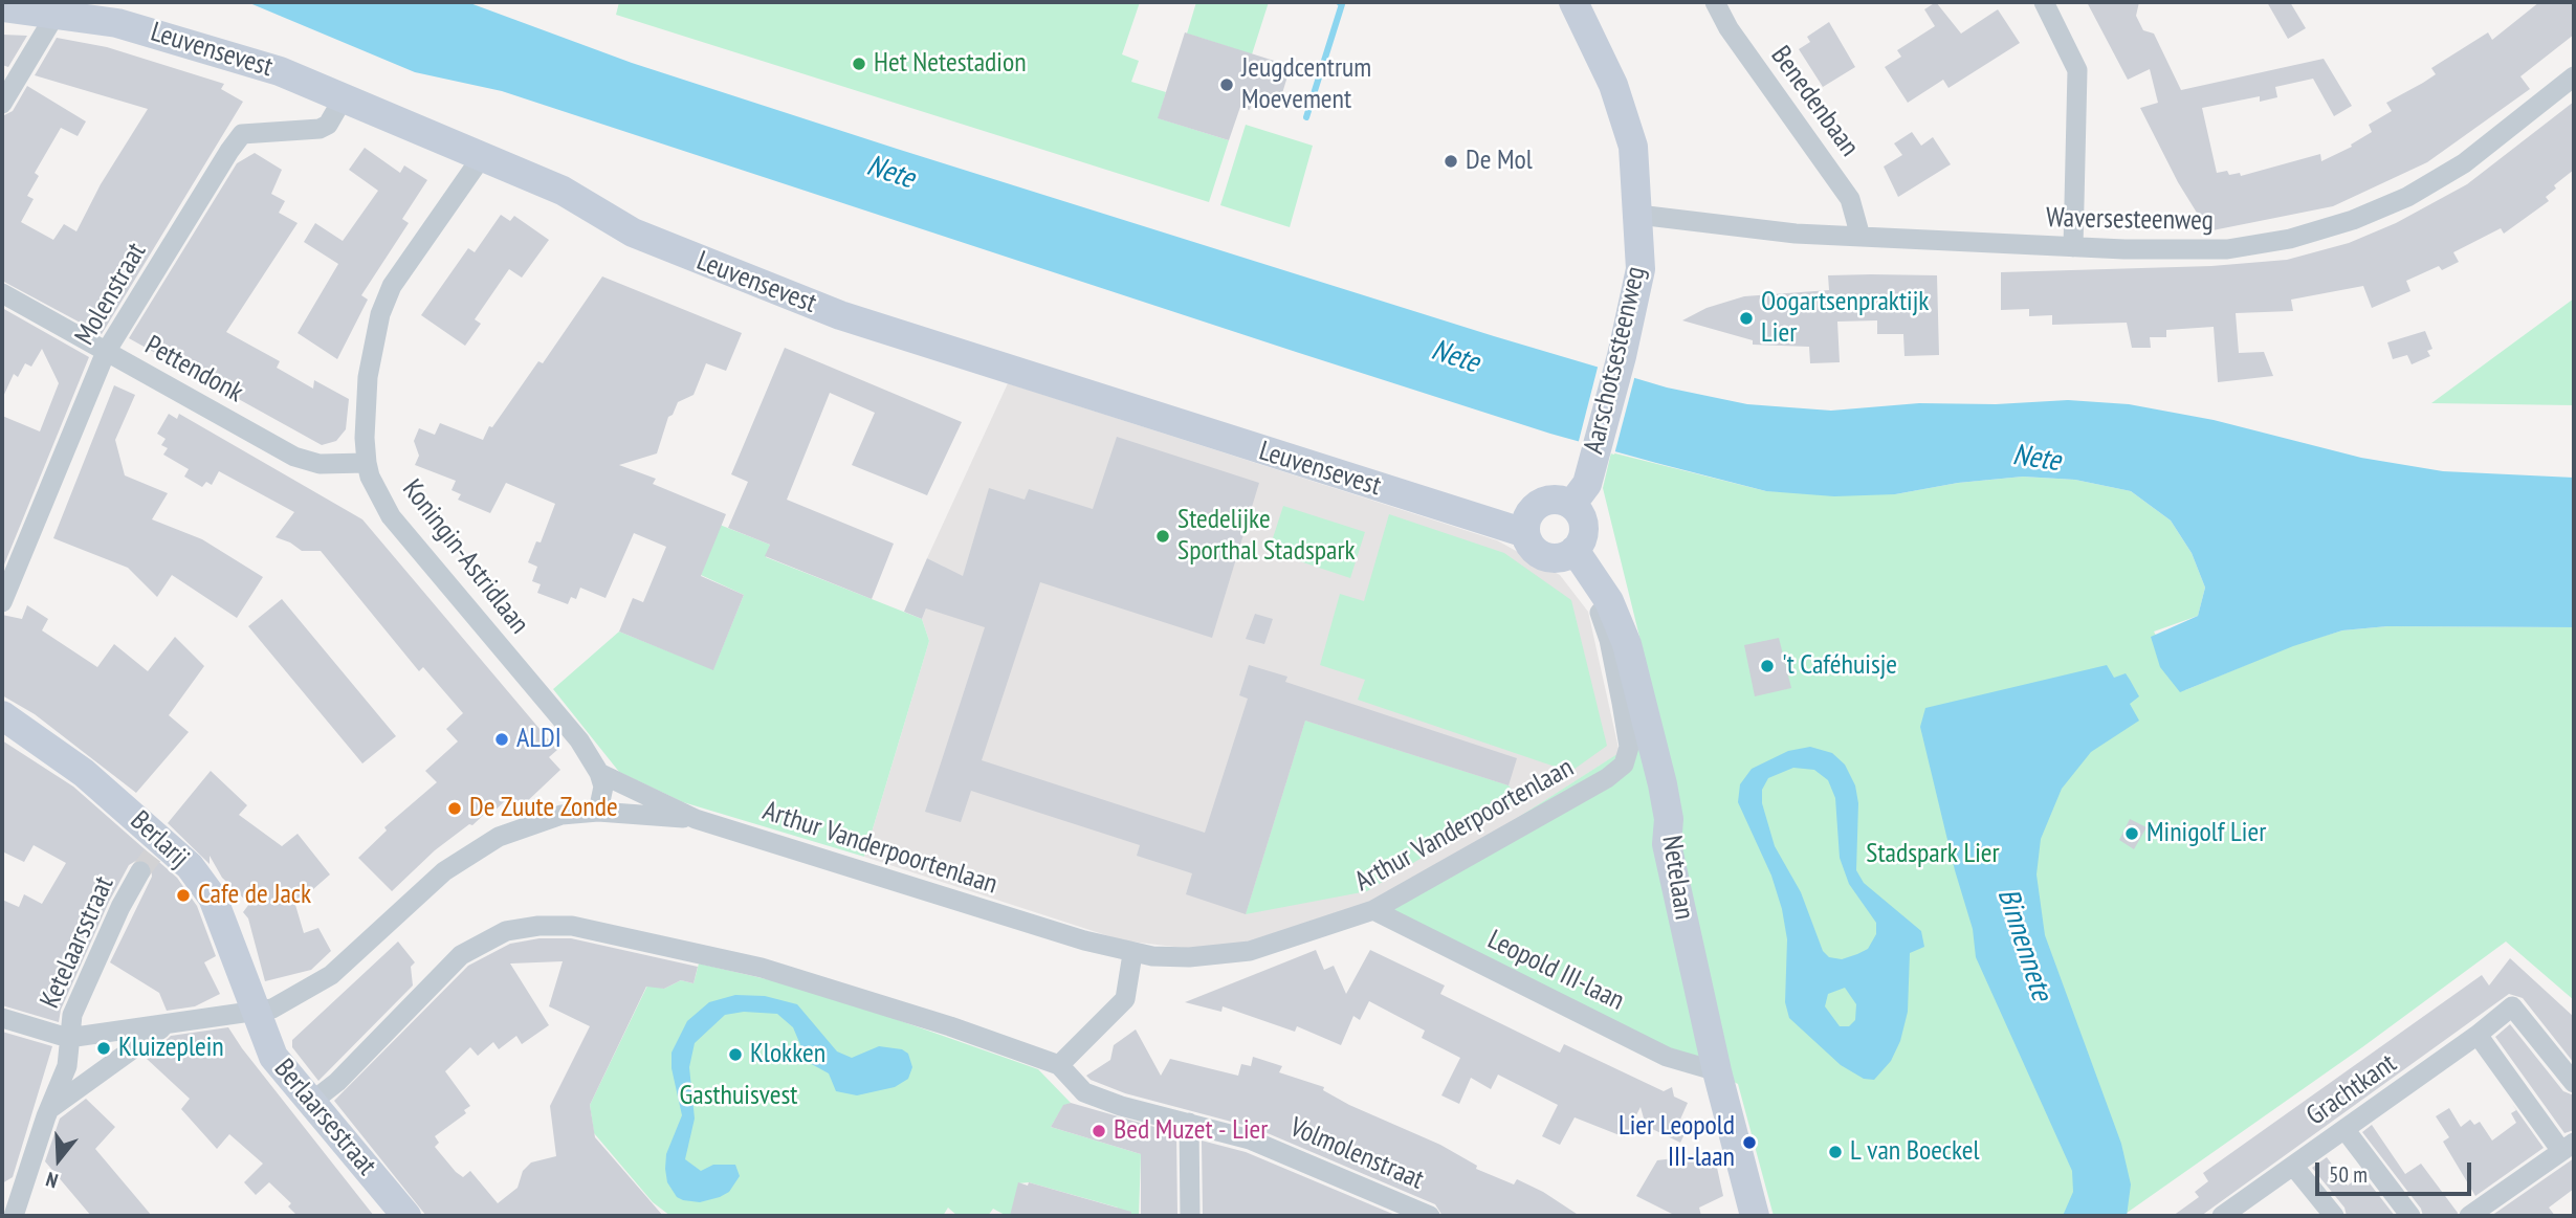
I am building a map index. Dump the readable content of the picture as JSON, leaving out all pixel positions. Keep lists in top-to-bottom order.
{
  "streets": {
    "street": [
      "Leuvensevest",
      "Benedenbaan",
      "Waversesteenweg",
      "Molenstraat",
      "Aarschotsesteenweg",
      "Pettendonk",
      "Koningin-Astridlaan",
      "Arthur Vanderpoortenlaan",
      "Berlarij",
      "Netelaan",
      "Ketelaarsstraat",
      "Leopold III-laan",
      "Grachtkant",
      "Berlaarsestraat",
      "Volmolenstraat"
    ]
  },
  "crossings": [
    ["Leuvensevest", "Molenstraat"],
    ["Leuvensevest", "Aarschotsesteenweg"],
    ["Leuvensevest", "Koningin-Astridlaan"],
    ["Leuvensevest", "Arthur Vanderpoortenlaan"],
    ["Leuvensevest", "Netelaan"],
    ["Benedenbaan", "Waversesteenweg"],
    ["Waversesteenweg", "Aarschotsesteenweg"],
    ["Molenstraat", "Pettendonk"],
    ["Aarschotsesteenweg", "Arthur Vanderpoortenlaan"],
    ["Aarschotsesteenweg", "Netelaan"],
    ["Pettendonk", "Koningin-Astridlaan"],
    ["Koningin-Astridlaan", "Arthur Vanderpoortenlaan"],
    ["Arthur Vanderpoortenlaan", "Berlarij"],
    ["Arthur Vanderpoortenlaan", "Netelaan"],
    ["Arthur Vanderpoortenlaan", "Leopold III-laan"],
    ["Arthur Vanderpoortenlaan", "Berlaarsestraat"],
    ["Berlarij", "Ketelaarsstraat"],
    ["Berlarij", "Berlaarsestraat"],
    ["Netelaan", "Leopold III-laan"]
  ],
  "water": ["Nete", "Binnennete"],
  "parks": ["Stadspark Lier", "Gasthuisvest"],
  "places": [
    "Het Netestadion",
    "Jeugdcentrum Moevement",
    "De Mol",
    "Oogartsenpraktijk Lier",
    "Stedelijke Sporthal Stadspark",
    "'t Caféhuisje",
    "ALDI",
    "De Zuute Zonde",
    "Minigolf Lier",
    "Cafe de Jack",
    "Kluizeplein",
    "Klokken",
    "Bed Muzet - Lier",
    "Lier Leopold III-laan",
    "L van Boeckel"
  ],
  "scale_bar": "50 m",
  "north": "bottom"
}
